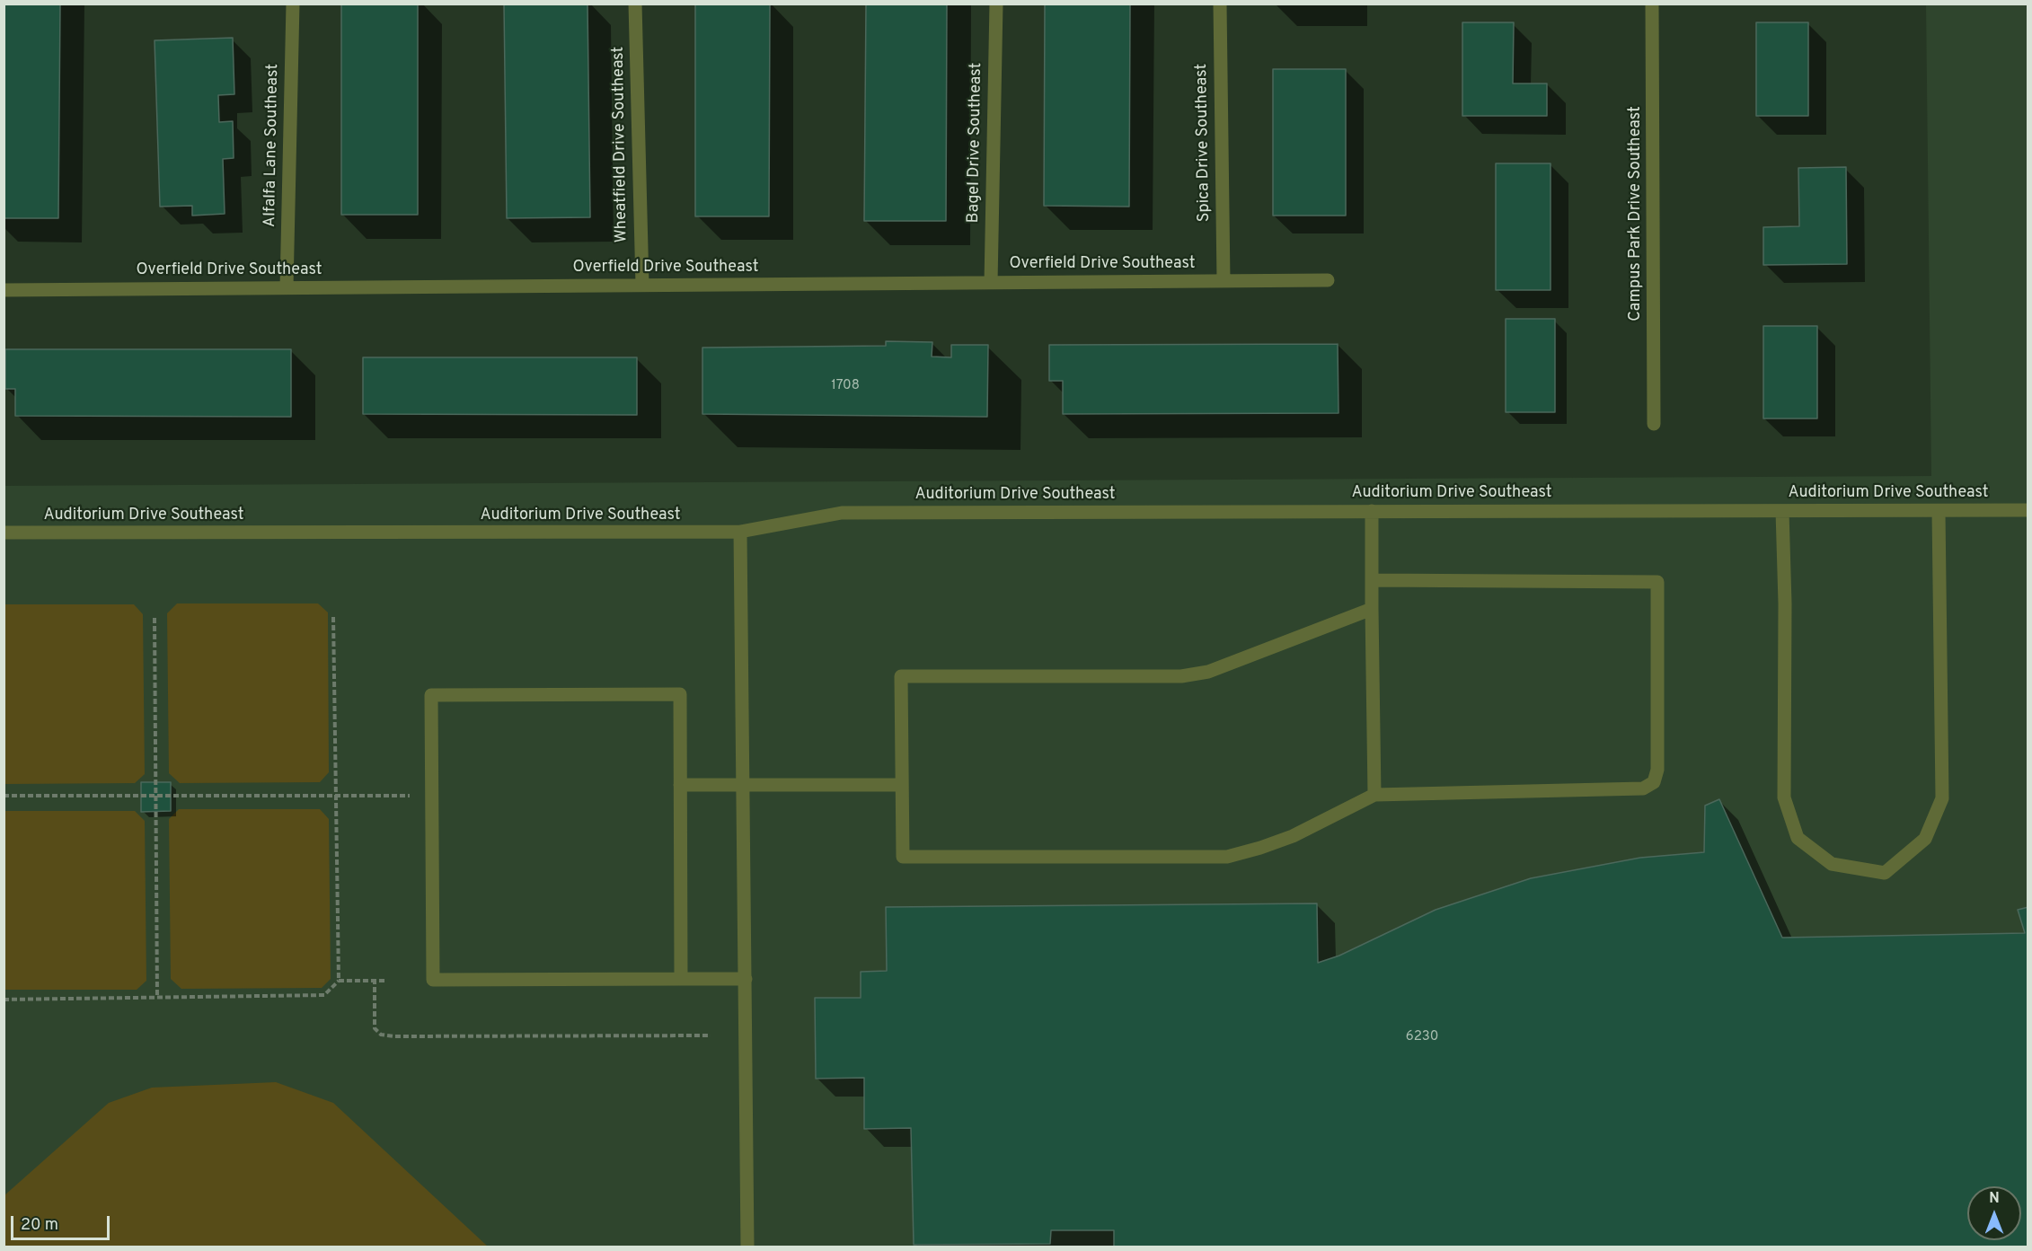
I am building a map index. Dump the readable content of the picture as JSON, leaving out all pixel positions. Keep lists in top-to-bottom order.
{
  "streets": {
    "street": [
      "Bagel Drive Southeast",
      "Spica Drive Southeast",
      "Wheatfield Drive Southeast",
      "Alfalfa Lane Southeast",
      "Campus Park Drive Southeast",
      "Overfield Drive Southeast",
      "Auditorium Drive Southeast"
    ]
  },
  "crossings": [
    ["Bagel Drive Southeast", "Overfield Drive Southeast"],
    ["Spica Drive Southeast", "Overfield Drive Southeast"],
    ["Wheatfield Drive Southeast", "Overfield Drive Southeast"],
    ["Alfalfa Lane Southeast", "Overfield Drive Southeast"]
  ],
  "house_numbers": ["1708", "6230"],
  "scale_bar": "20 m",
  "north": "top"
}
